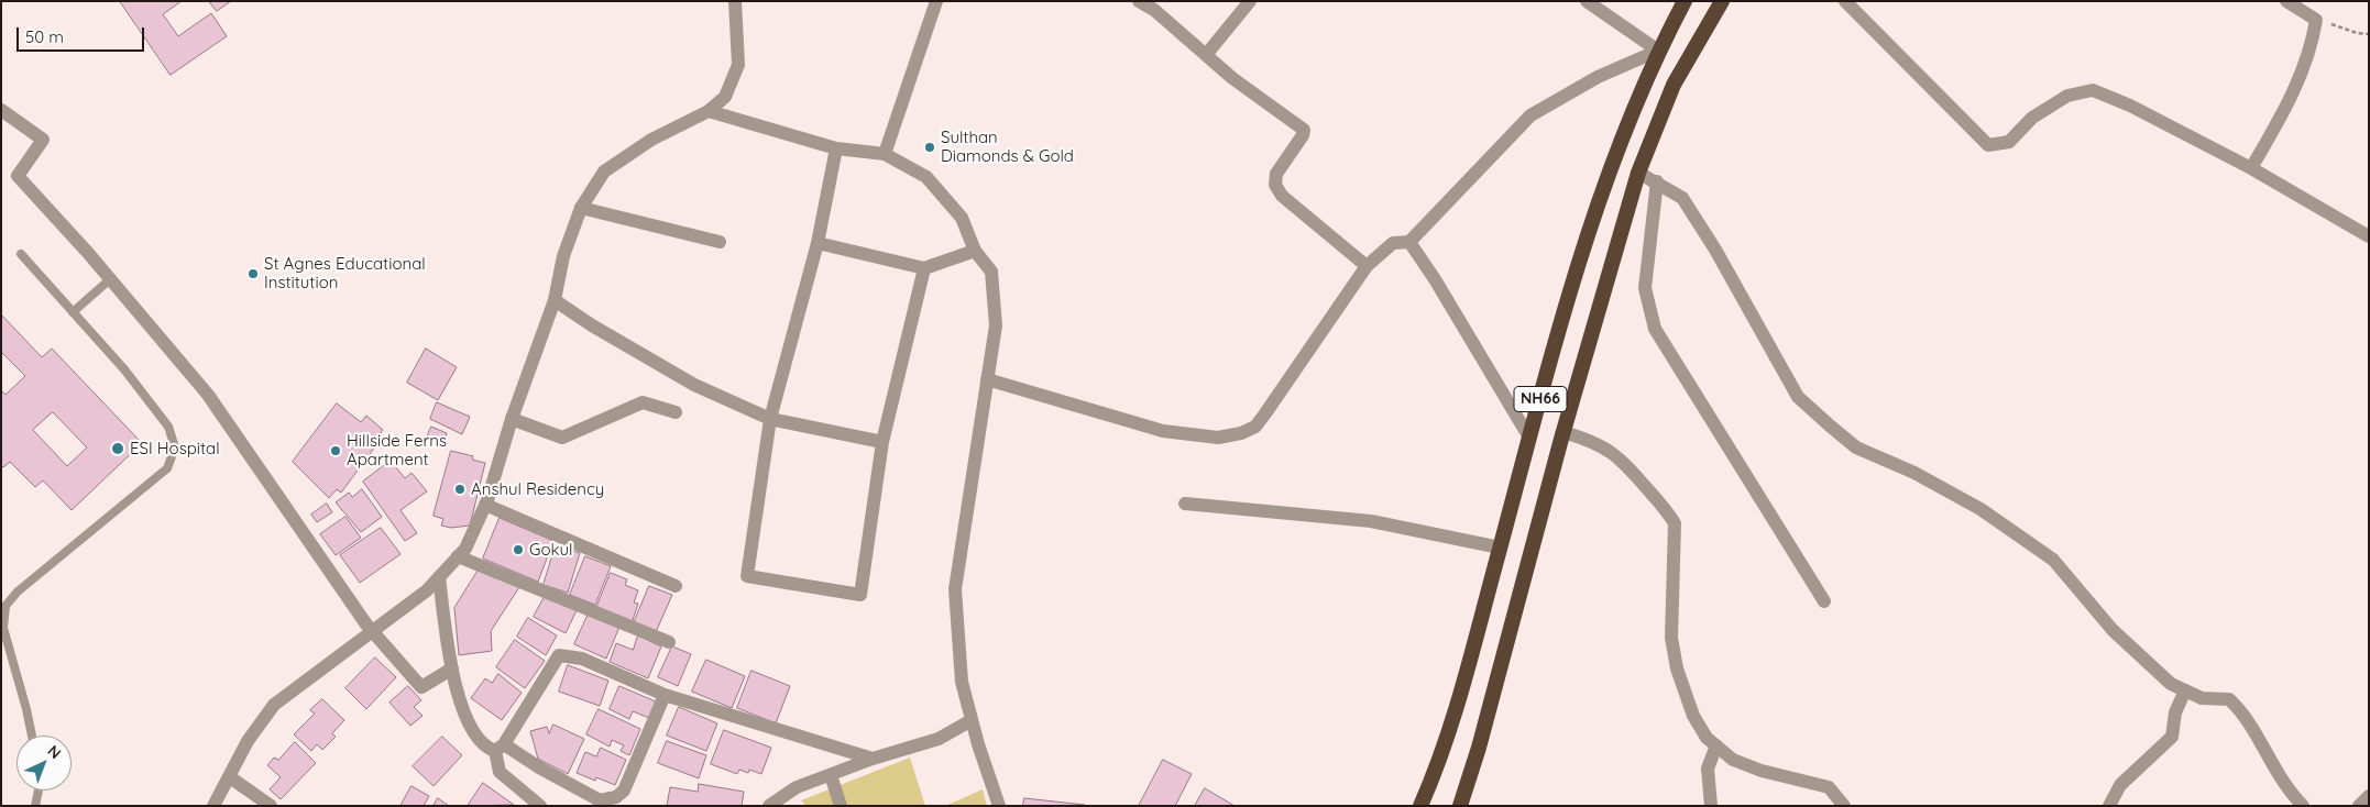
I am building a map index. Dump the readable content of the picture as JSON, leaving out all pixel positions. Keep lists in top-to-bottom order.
{
  "streets": {
    "highway": ["NH66"]
  },
  "places": [
    "Sulthan Diamonds & Gold",
    "St Agnes Educational Institution",
    "ESI Hospital",
    "Hillside Ferns Apartment",
    "Anshul Residency",
    "Gokul"
  ],
  "scale_bar": "50 m",
  "north": "top right"
}
